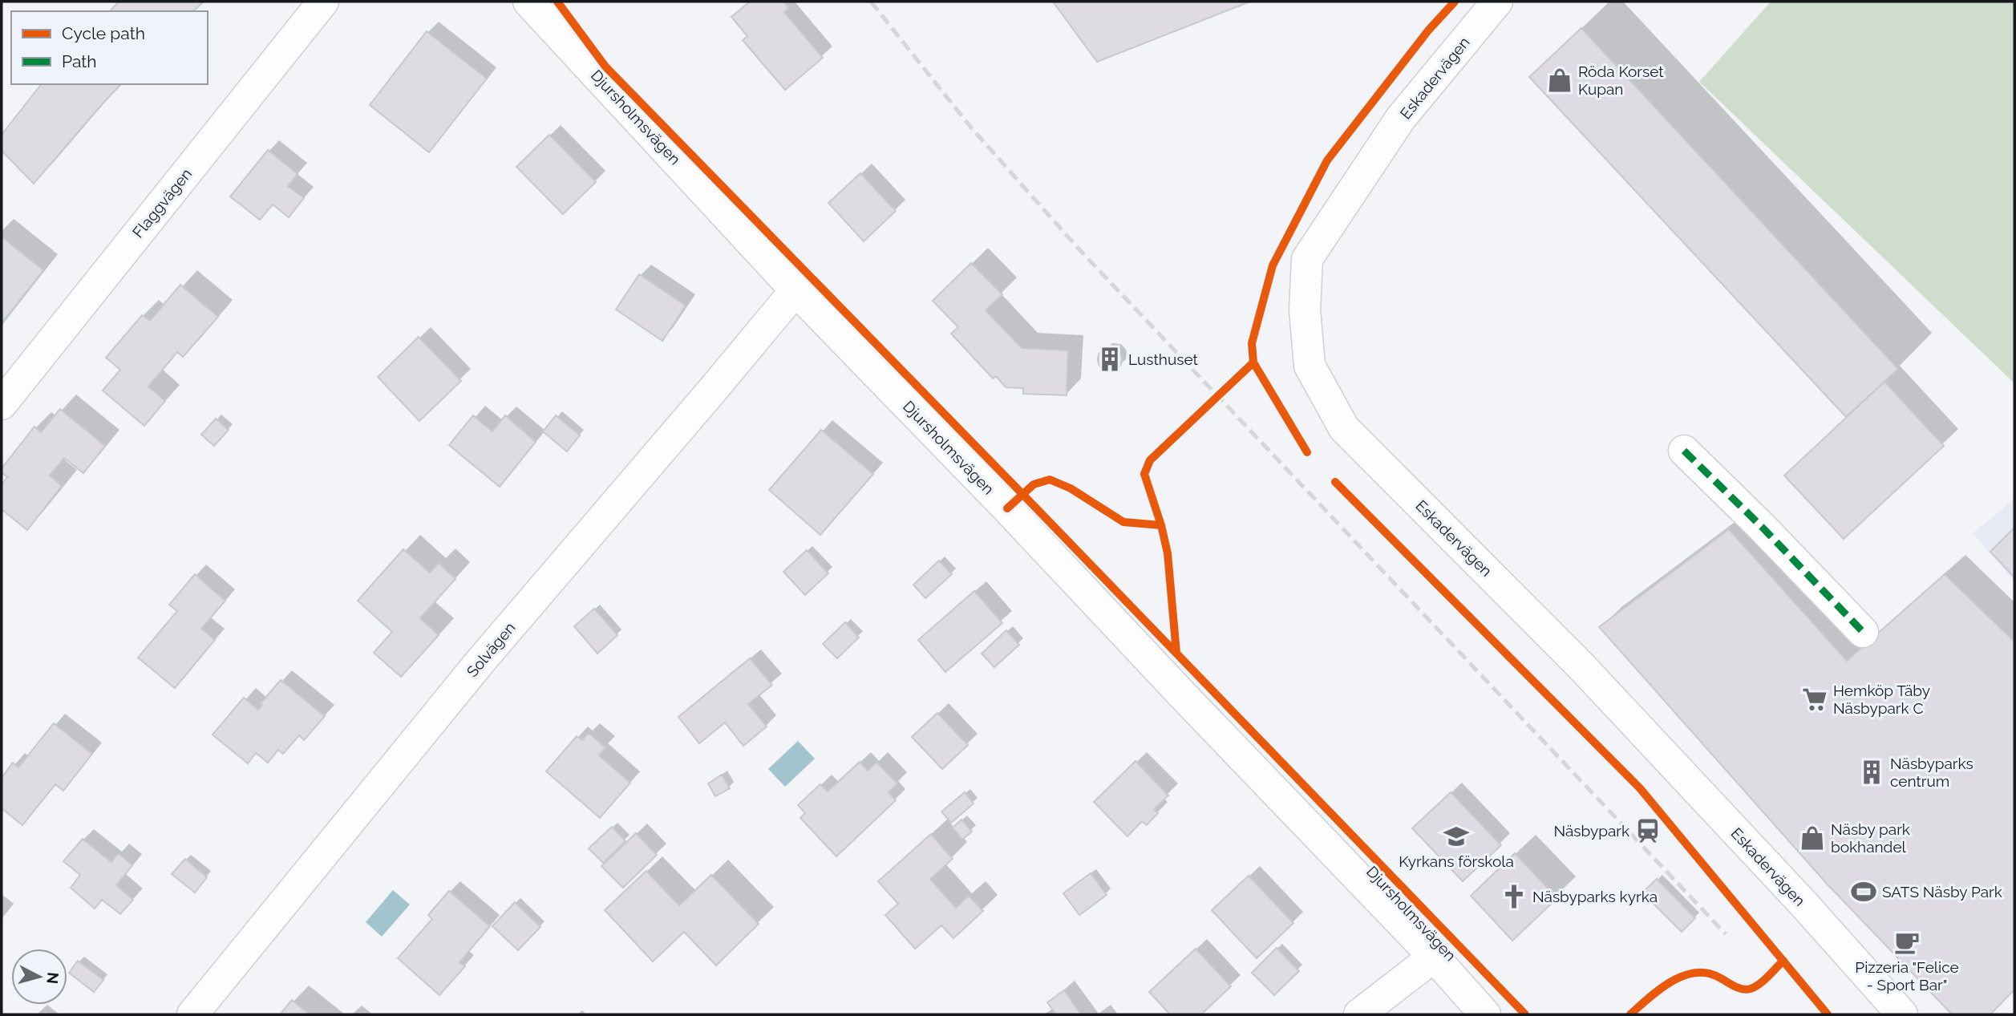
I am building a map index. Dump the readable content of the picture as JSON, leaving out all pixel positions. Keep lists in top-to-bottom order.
{
  "streets": {
    "street": [
      "Eskadervägen",
      "Djursholmsvägen",
      "Flaggvägen",
      "Solvägen"
    ]
  },
  "crossings": [
    ["Djursholmsvägen", "Solvägen"]
  ],
  "places": {
    "shop": ["Röda Korset Kupan", "Näsby park bokhandel"],
    "building": ["Lusthuset", "Näsbyparks centrum"],
    "supermarket": ["Hemköp Täby Näsbypark C"],
    "station": ["Näsbypark"],
    "school or university": ["Kyrkans förskola"],
    "sports": ["SATS Näsby Park"],
    "church": ["Näsbyparks kyrka"],
    "cafe": ["Pizzeria \"Felice - Sport Bar\""]
  },
  "legend": ["Cycle path", "Path"],
  "north": "right"
}
